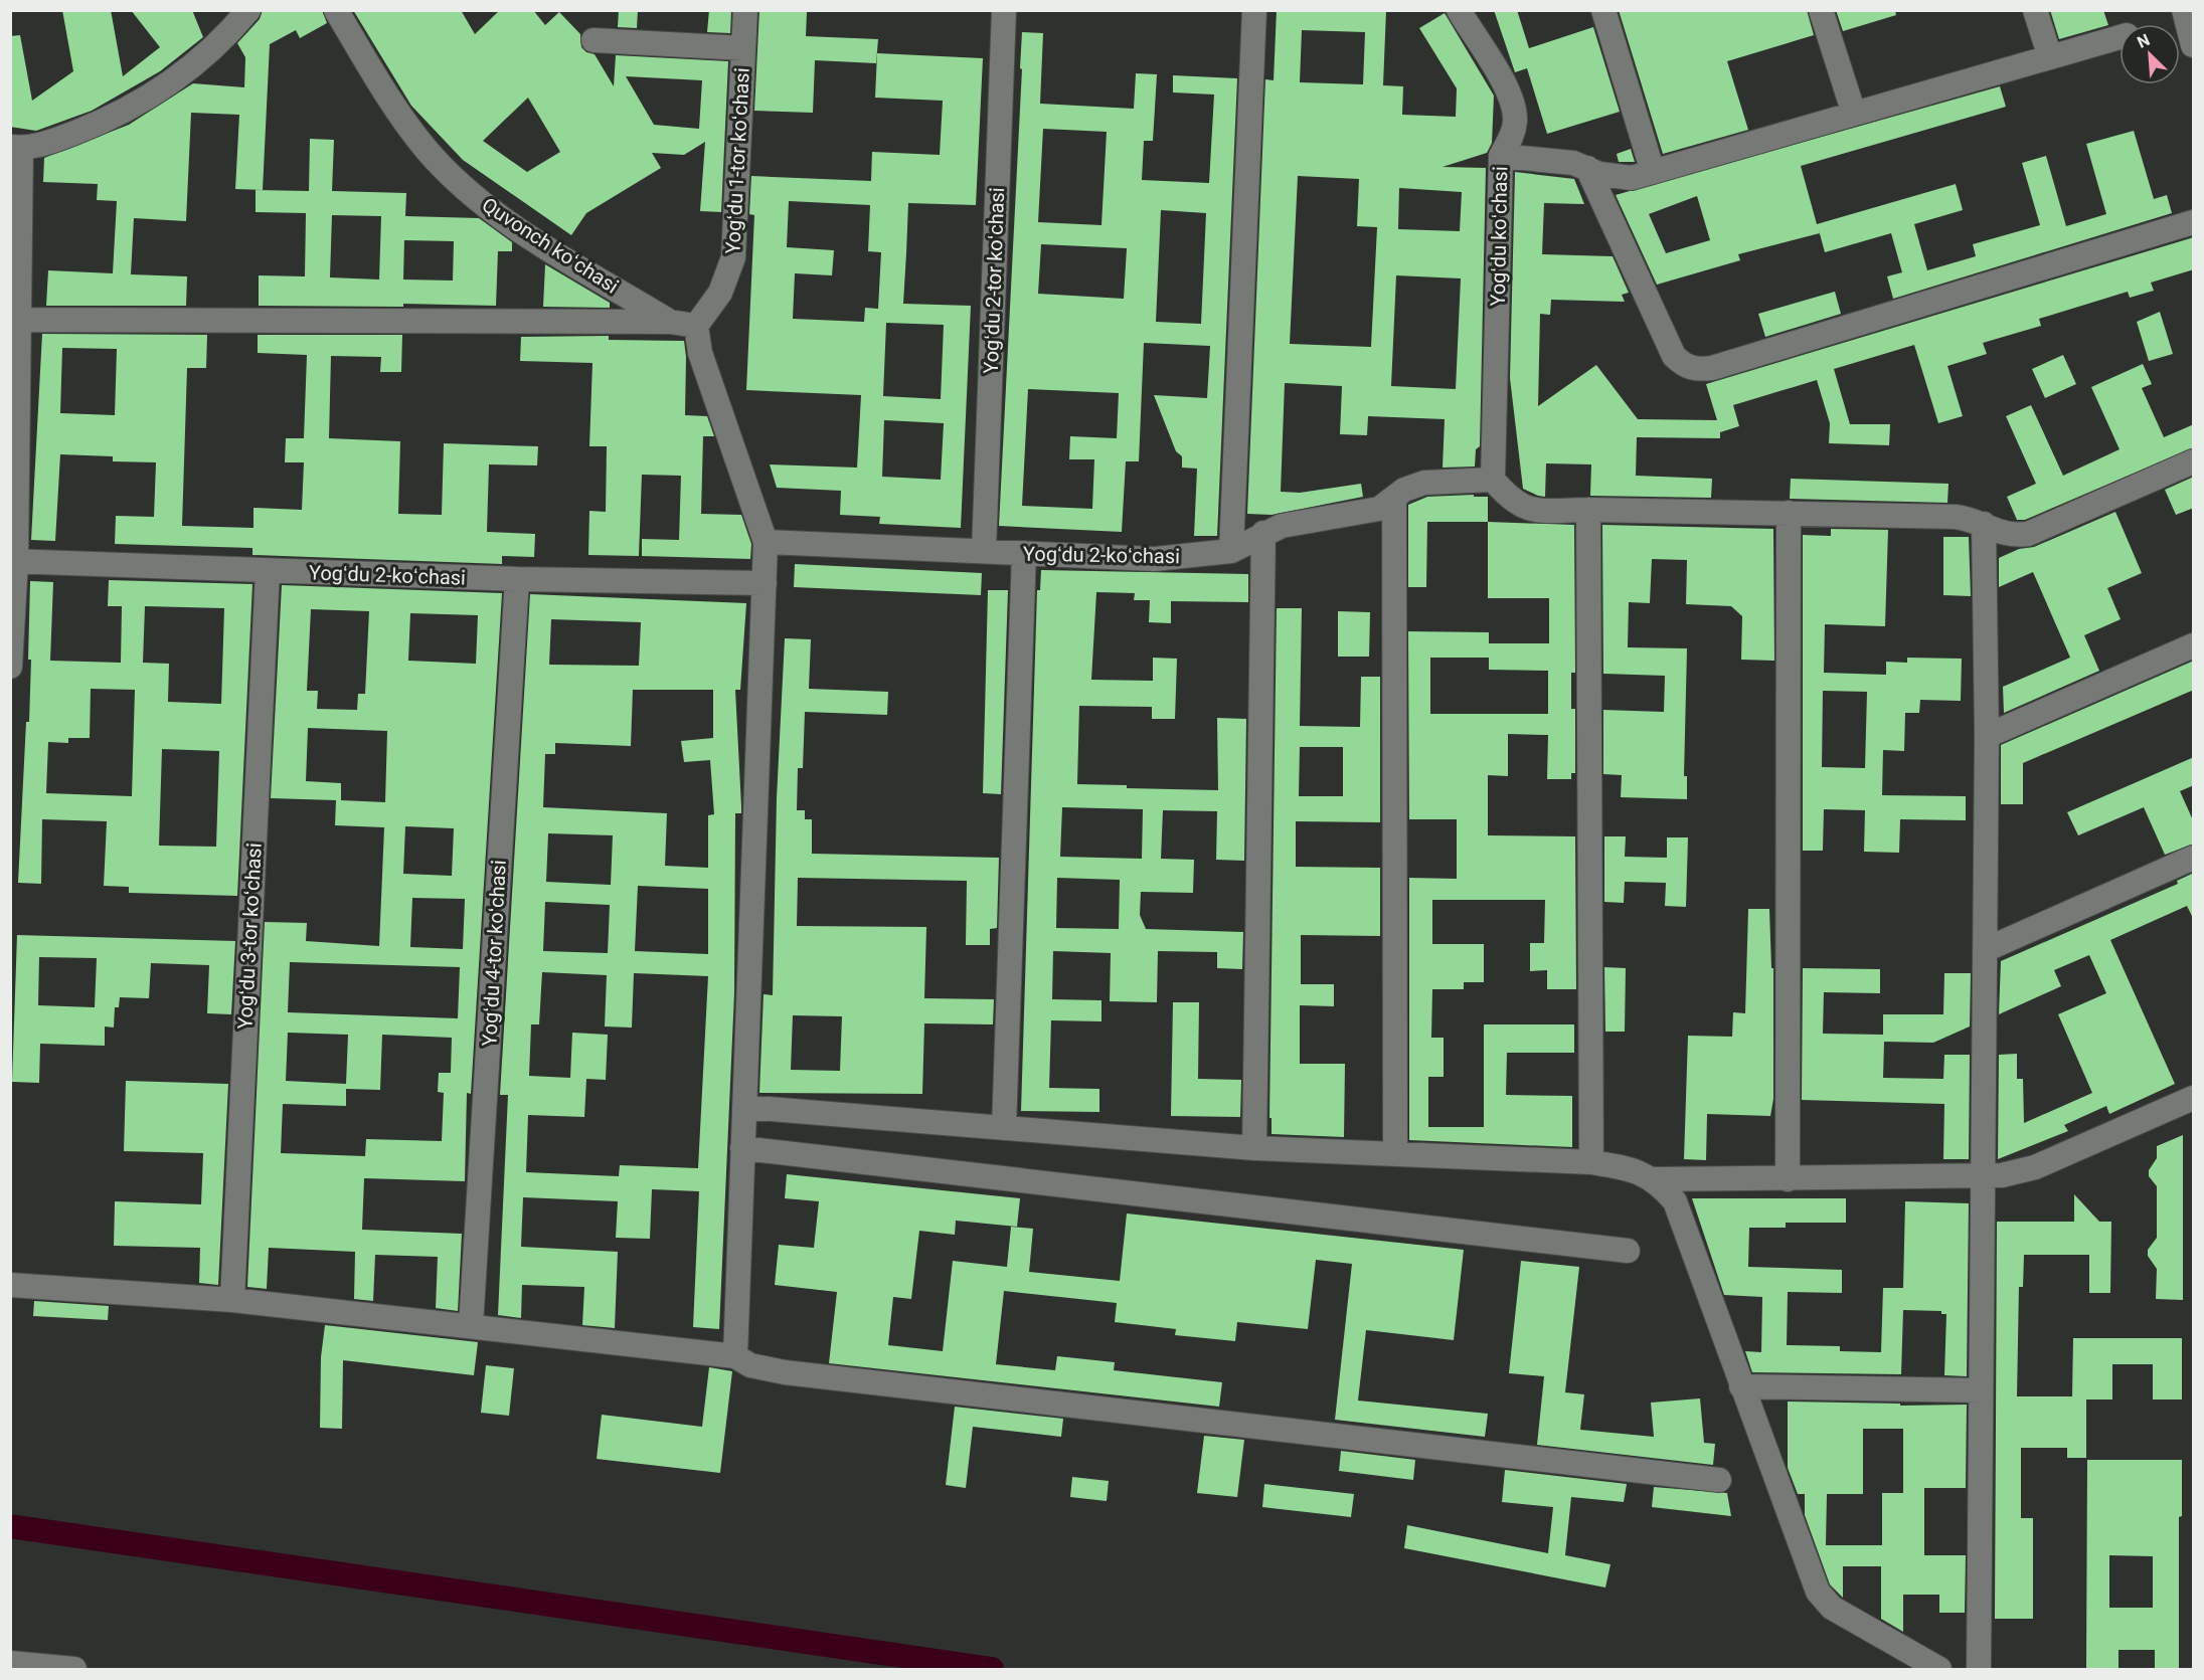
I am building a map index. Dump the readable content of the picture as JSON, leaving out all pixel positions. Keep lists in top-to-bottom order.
{
  "streets": {
    "street": [
      "Yogʻdu 1-tor koʻchasi",
      "Yogʻdu koʻchasi",
      "Quvonch koʻchasi",
      "Yogʻdu 2-tor koʻchasi",
      "Yogʻdu 2-koʻchasi",
      "Yogʻdu 3-tor koʻchasi",
      "Yogʻdu 4-tor koʻchasi"
    ]
  },
  "crossings": [
    ["Yogʻdu koʻchasi", "Yogʻdu 2-koʻchasi"],
    ["Yogʻdu 2-tor koʻchasi", "Yogʻdu 2-koʻchasi"],
    ["Yogʻdu 2-koʻchasi", "Yogʻdu 3-tor koʻchasi"],
    ["Yogʻdu 2-koʻchasi", "Yogʻdu 4-tor koʻchasi"]
  ],
  "north": "top left"
}
